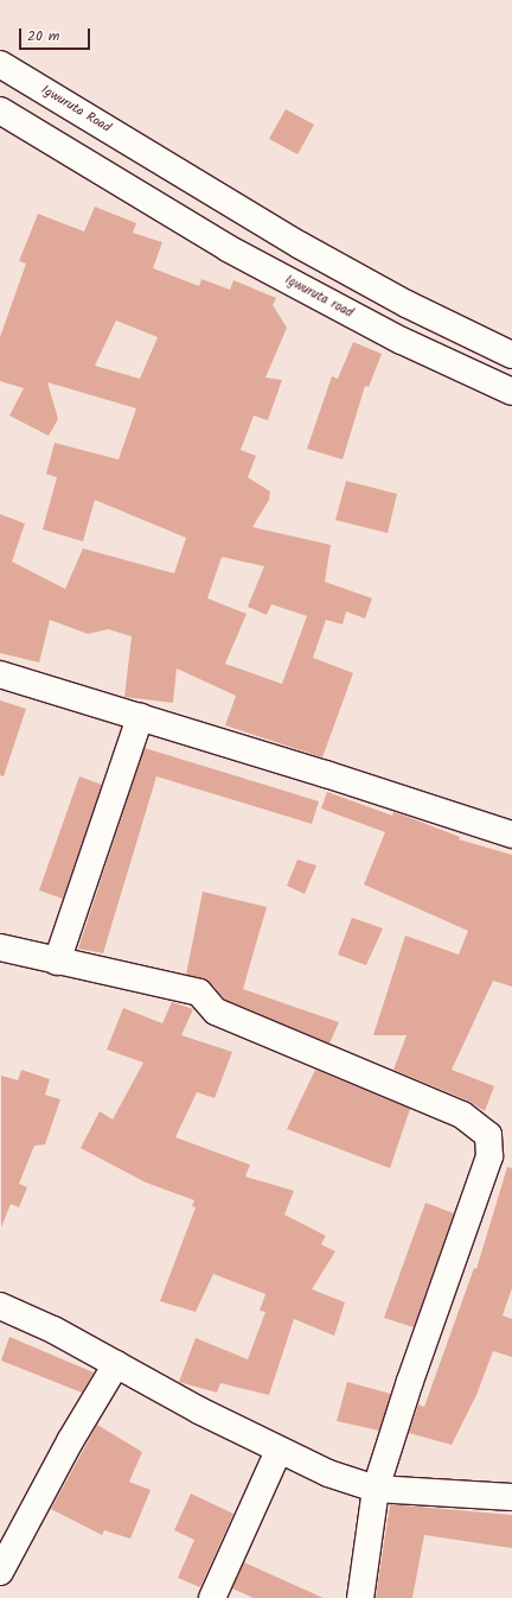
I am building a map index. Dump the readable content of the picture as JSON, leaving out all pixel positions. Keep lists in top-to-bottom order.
{
  "streets": {
    "street": ["Igwuruta Road", "Igwuruta road"]
  },
  "scale_bar": "20 m"
}
